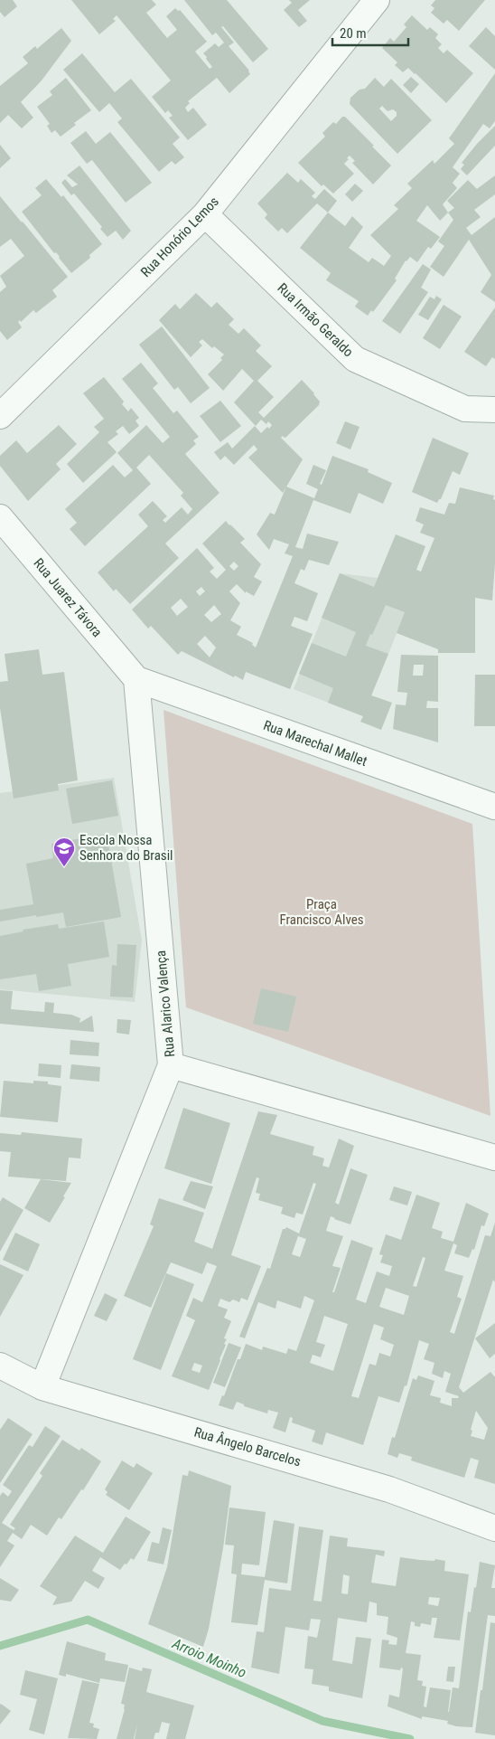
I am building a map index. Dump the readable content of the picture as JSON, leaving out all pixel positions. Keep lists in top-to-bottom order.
{
  "streets": {
    "street": [
      "Rua Honório Lemos",
      "Rua Irmão Geraldo",
      "Rua Juarez Távora",
      "Rua Marechal Mallet",
      "Rua Alarico Valença",
      "Rua Ângelo Barcelos"
    ]
  },
  "crossings": [
    ["Rua Honório Lemos", "Rua Irmão Geraldo"],
    ["Rua Juarez Távora", "Rua Marechal Mallet"],
    ["Rua Juarez Távora", "Rua Alarico Valença"],
    ["Rua Marechal Mallet", "Rua Alarico Valença"],
    ["Rua Alarico Valença", "Rua Ângelo Barcelos"]
  ],
  "water": ["Arroio Moinho"],
  "parks": ["Praça Francisco Alves"],
  "places": {
    "school or university": ["Escola Nossa Senhora do Brasil"]
  },
  "scale_bar": "20 m"
}
